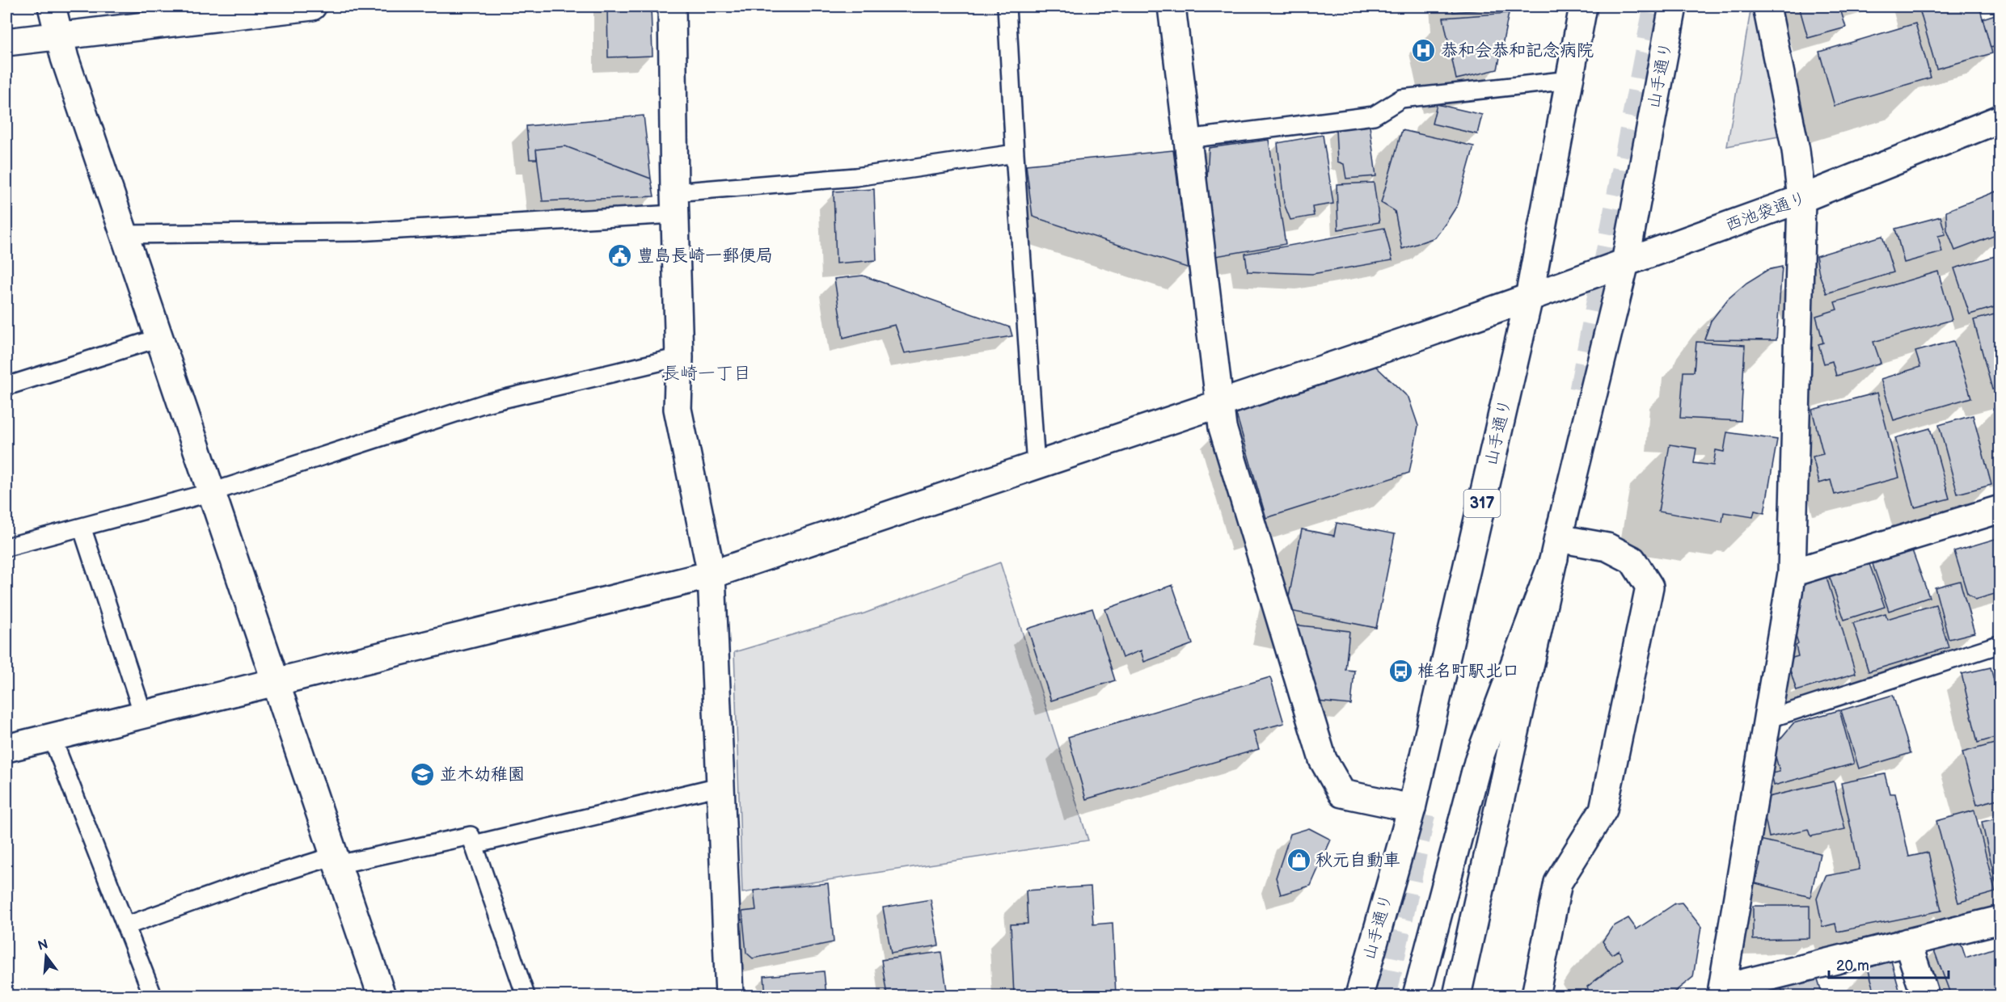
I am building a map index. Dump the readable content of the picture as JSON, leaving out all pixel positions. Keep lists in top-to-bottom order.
{
  "streets": {
    "main road": ["山手通り", "西池袋通り", "317"]
  },
  "crossings": [
    ["山手通り", "西池袋通り"]
  ],
  "districts": ["長崎一丁目"],
  "places": {
    "hospital": ["恭和会恭和記念病院"],
    "public building": ["豊島長崎一郵便局"],
    "bus stop": ["椎名町駅北口"],
    "school or university": ["並木幼稚園"],
    "shop": ["秋元自動車"]
  },
  "scale_bar": "20 m",
  "north": "top"
}
